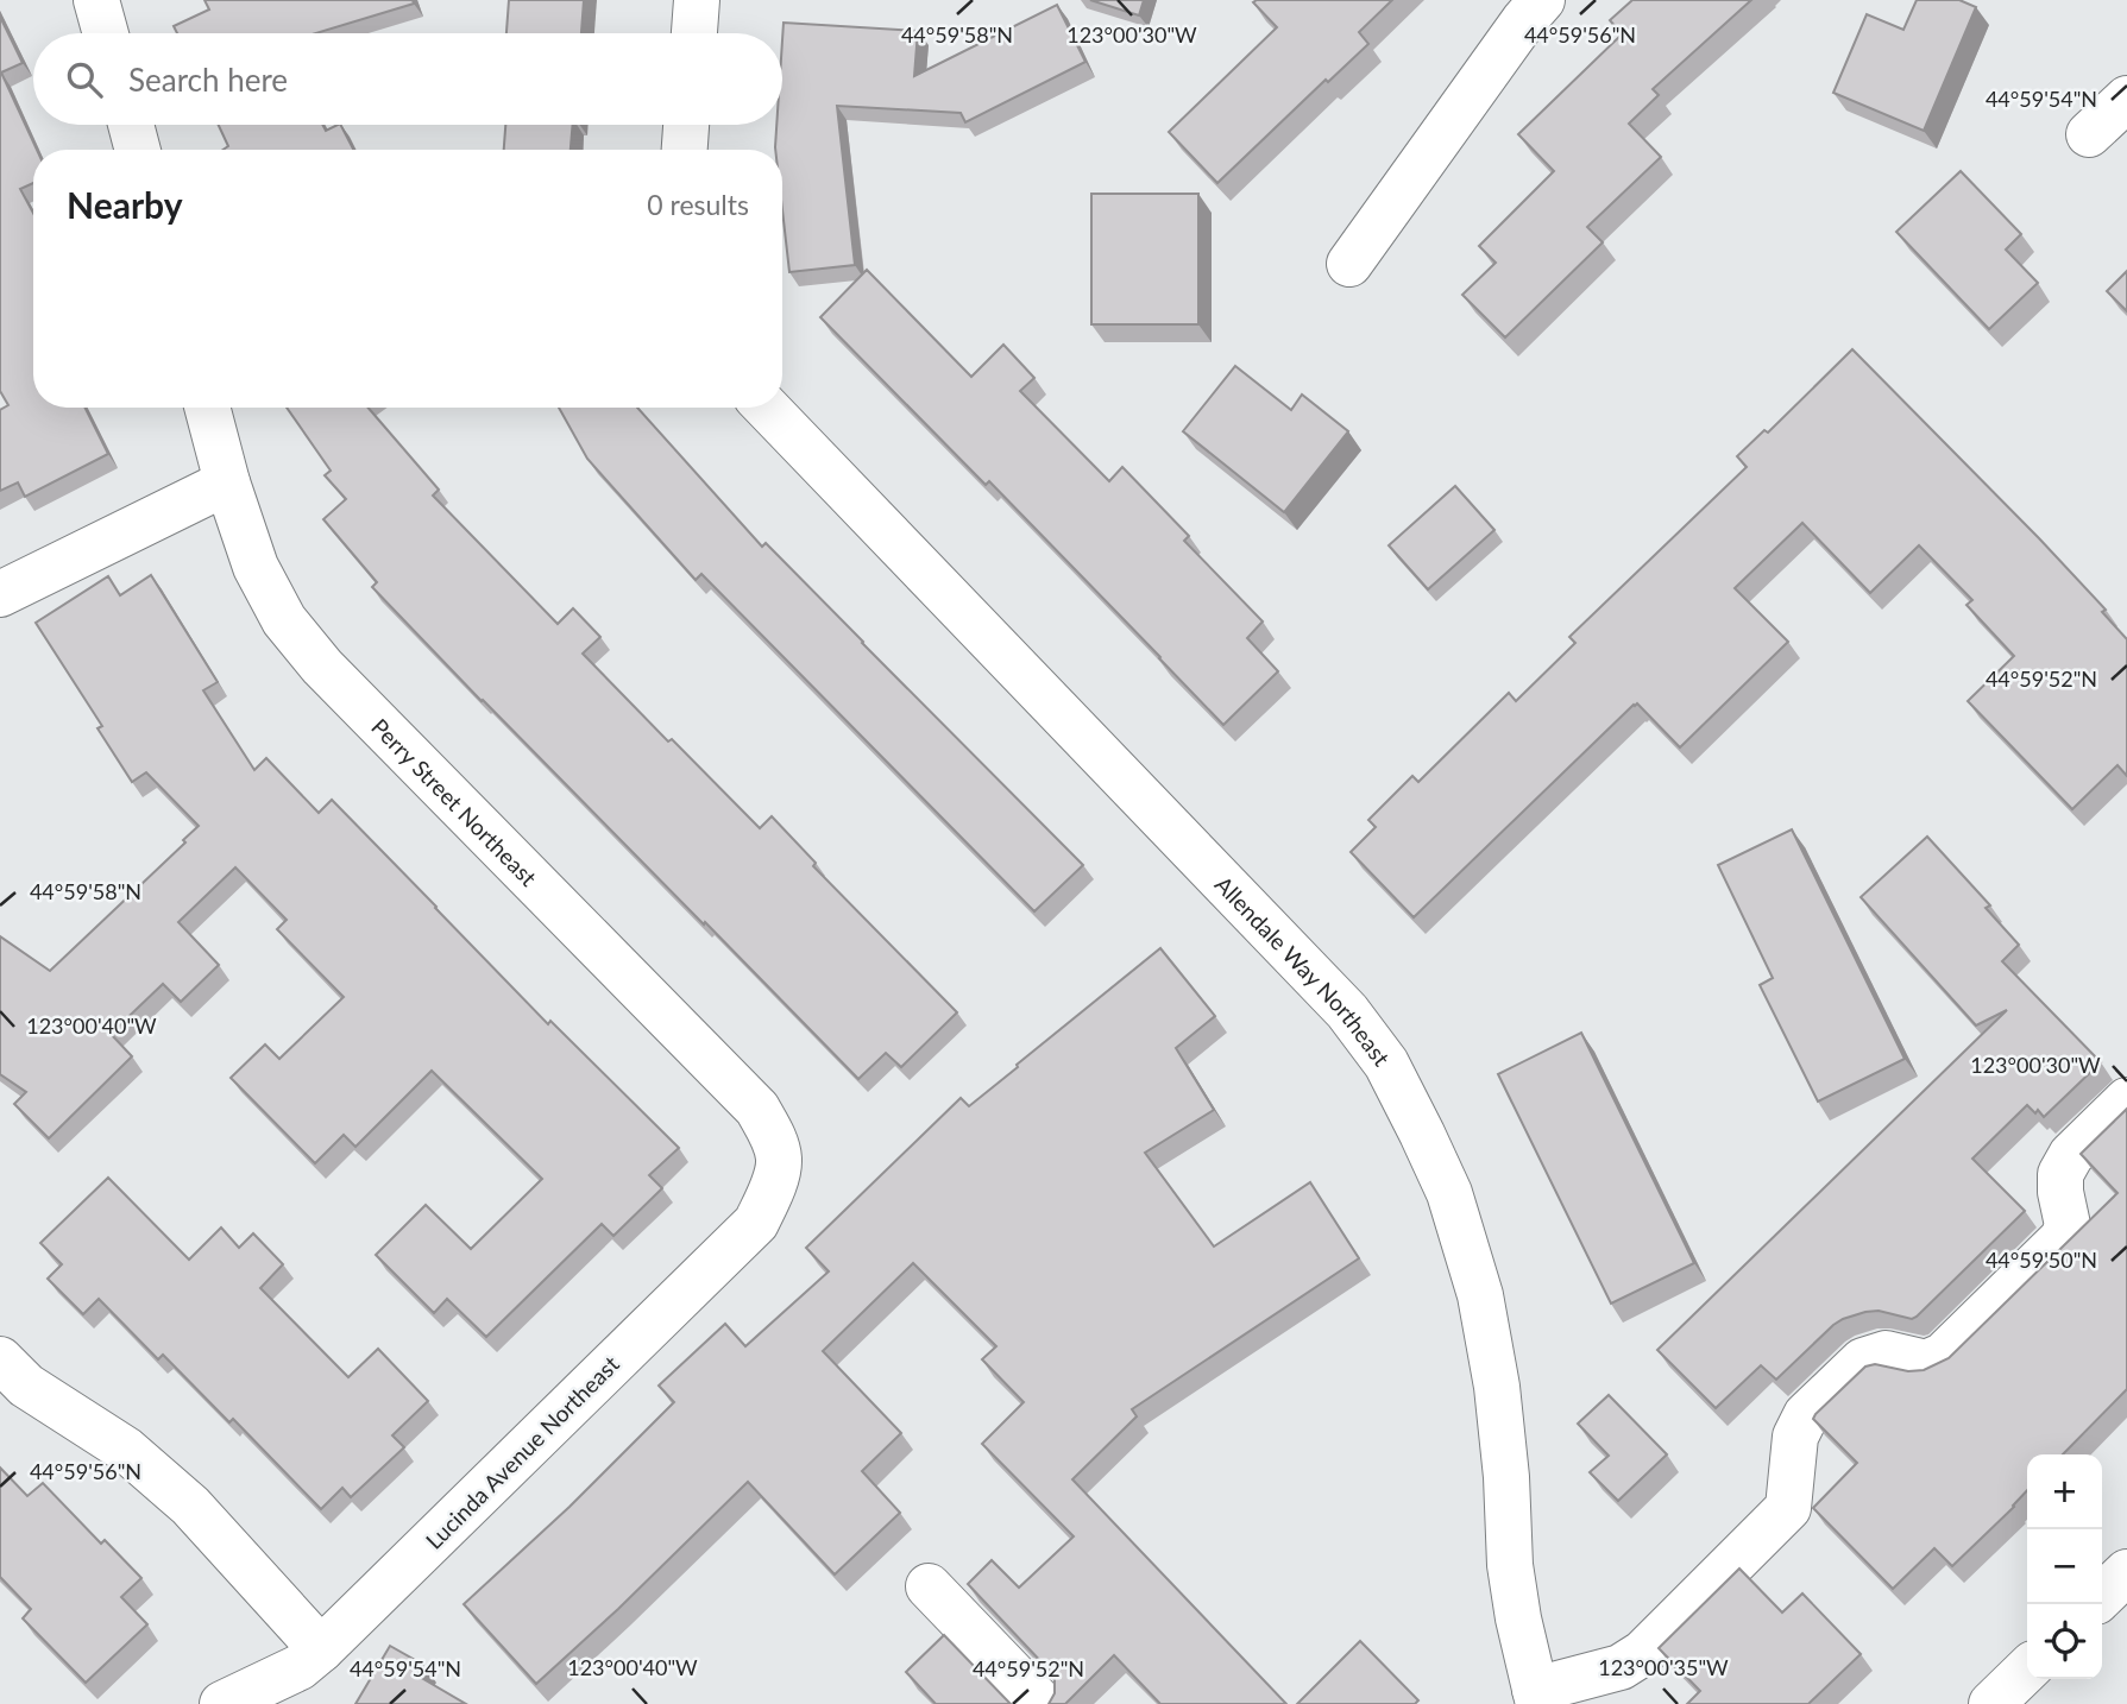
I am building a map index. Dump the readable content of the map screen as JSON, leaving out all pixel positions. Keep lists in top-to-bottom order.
{
  "streets": {
    "street": ["Perry Street Northeast", "Allendale Way Northeast", "Lucinda Avenue Northeast"]
  },
  "crossings": [
    ["Perry Street Northeast", "Lucinda Avenue Northeast"]
  ],
  "page": {
    "search": "Search here",
    "heading": ["Nearby", "0 results"],
    "map_buttons": ["+", "−"]
  },
  "coordinates": [
    "44°59'58\"N",
    "44°59'56\"N",
    "123°00'30\"W",
    "44°59'54\"N",
    "44°59'52\"N",
    "123°00'40\"W",
    "44°59'50\"N",
    "123°00'35\"W"
  ]
}
